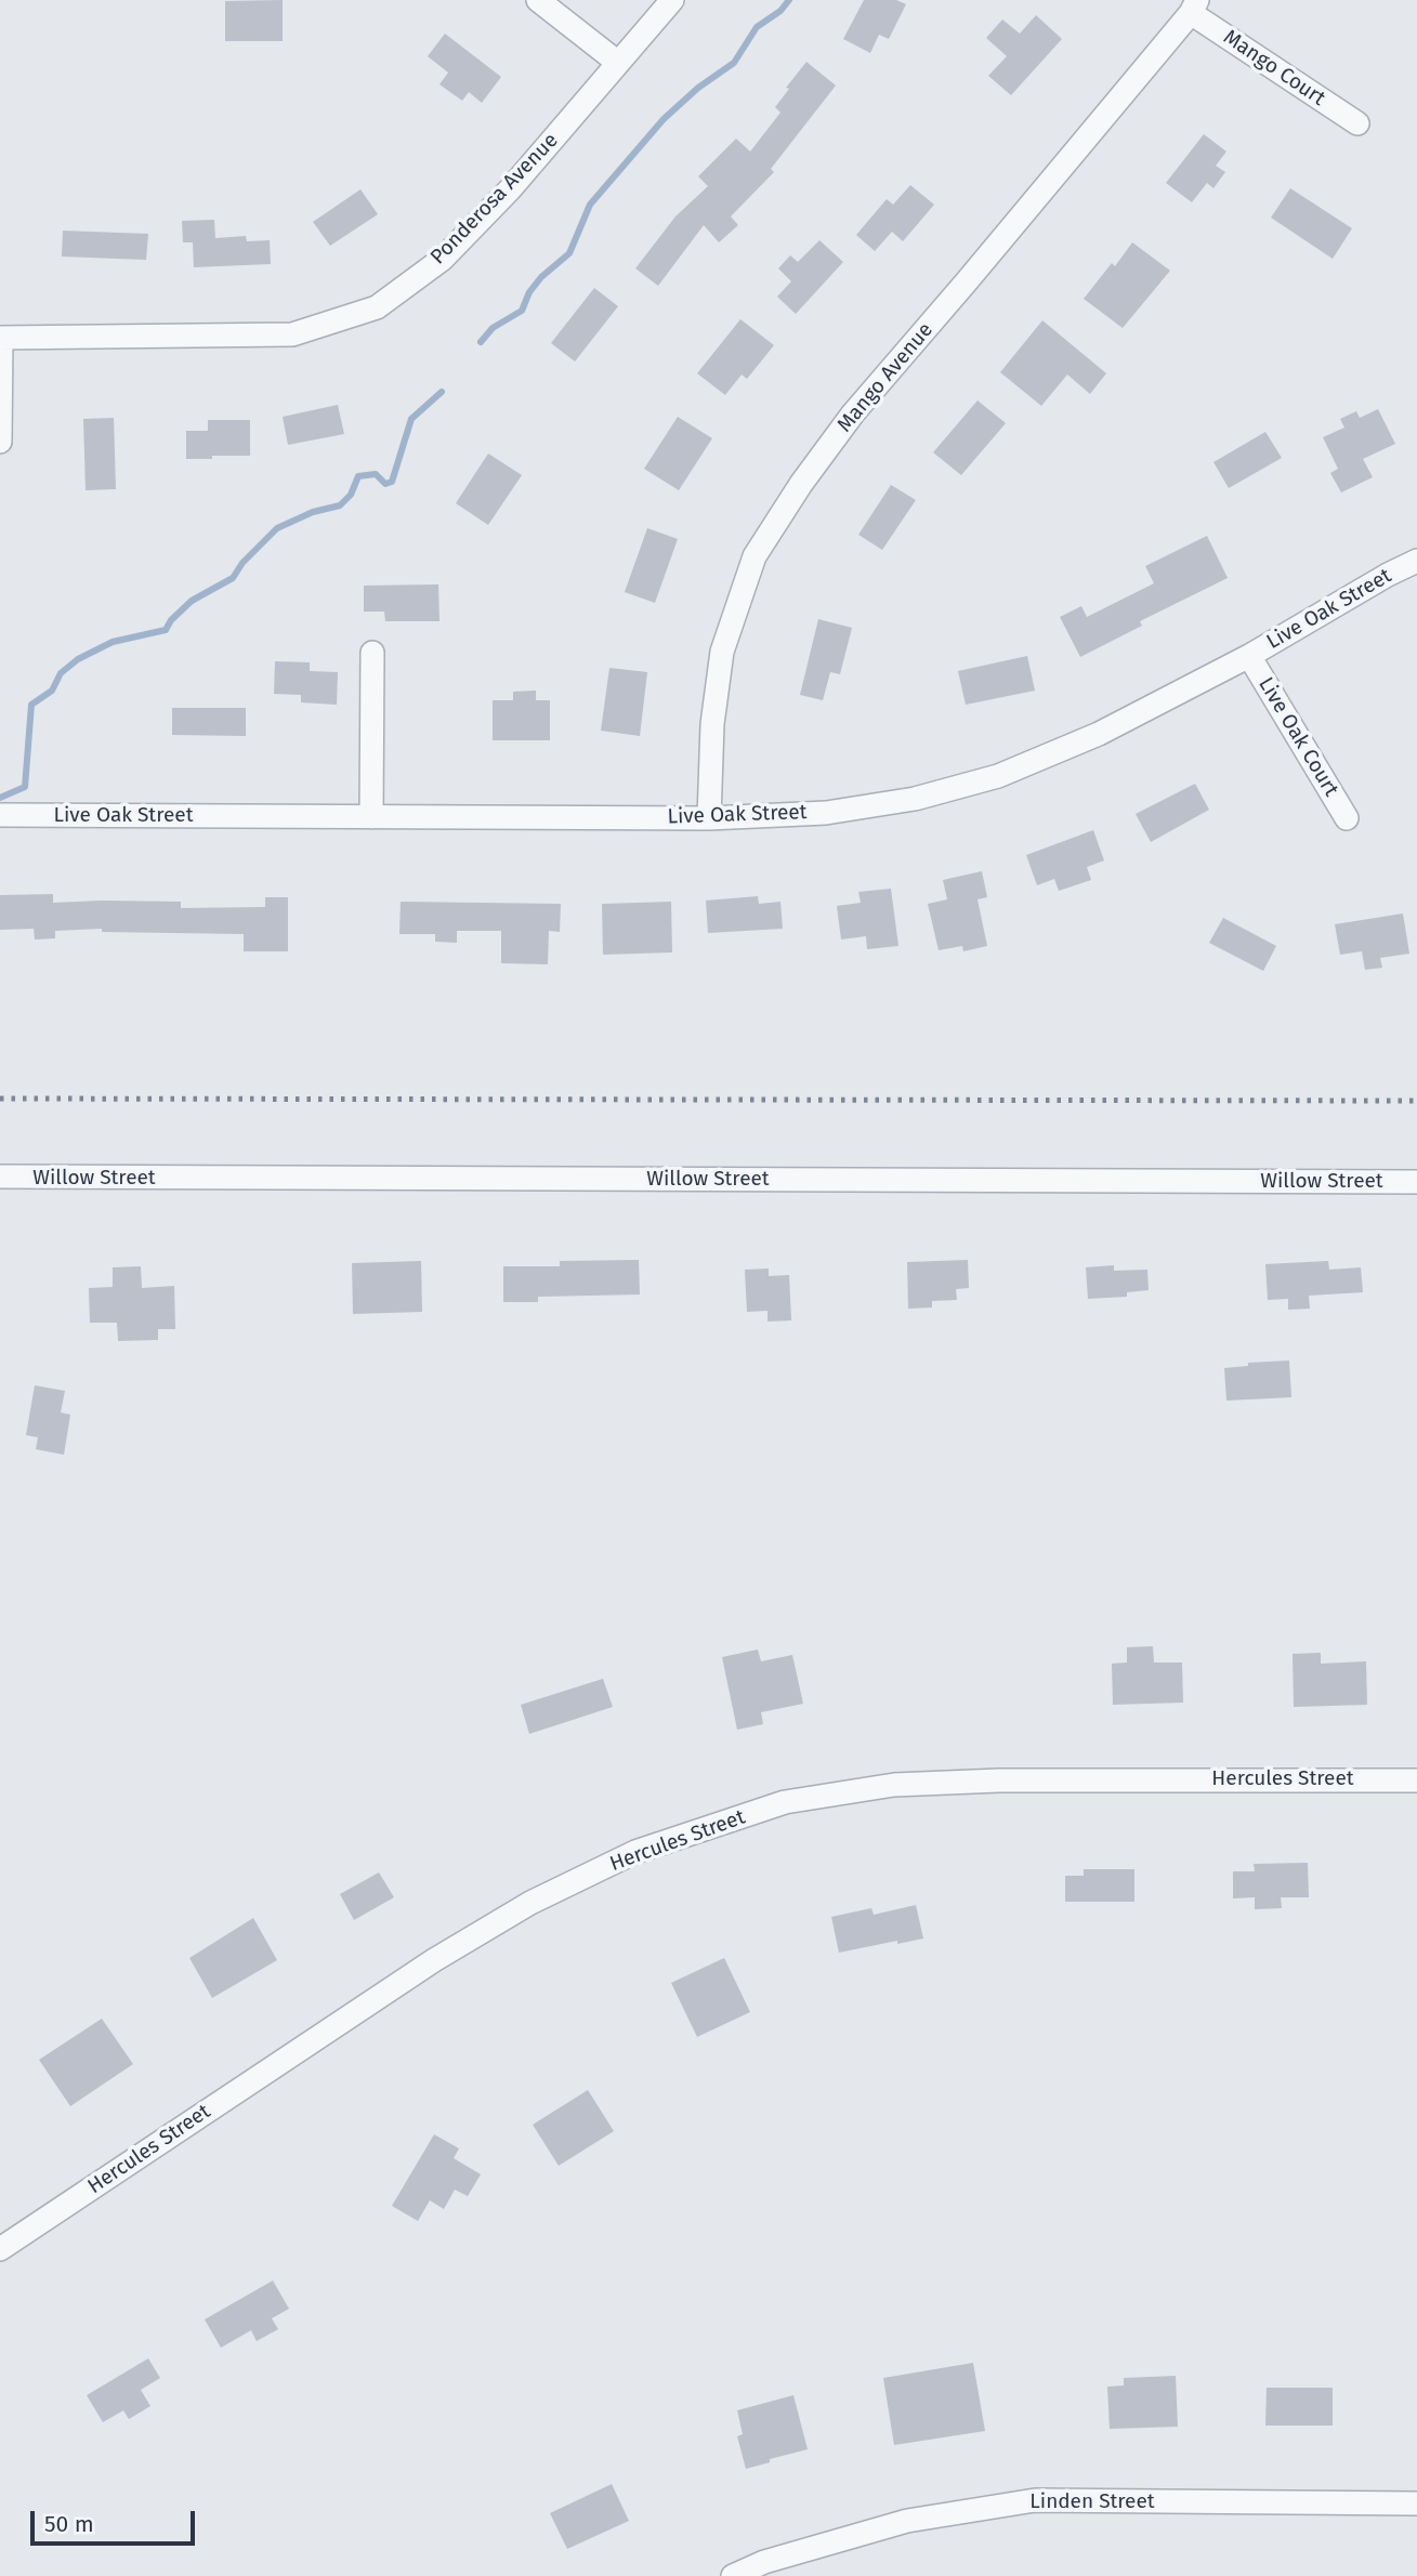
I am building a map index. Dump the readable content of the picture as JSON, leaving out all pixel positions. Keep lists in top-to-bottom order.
{
  "streets": {
    "street": [
      "Mango Court",
      "Ponderosa Avenue",
      "Mango Avenue",
      "Live Oak Street",
      "Live Oak Court",
      "Willow Street",
      "Hercules Street",
      "Linden Street"
    ]
  },
  "crossings": [
    ["Mango Court", "Mango Avenue"],
    ["Mango Avenue", "Live Oak Street"],
    ["Live Oak Street", "Live Oak Court"]
  ],
  "scale_bar": "50 m"
}
